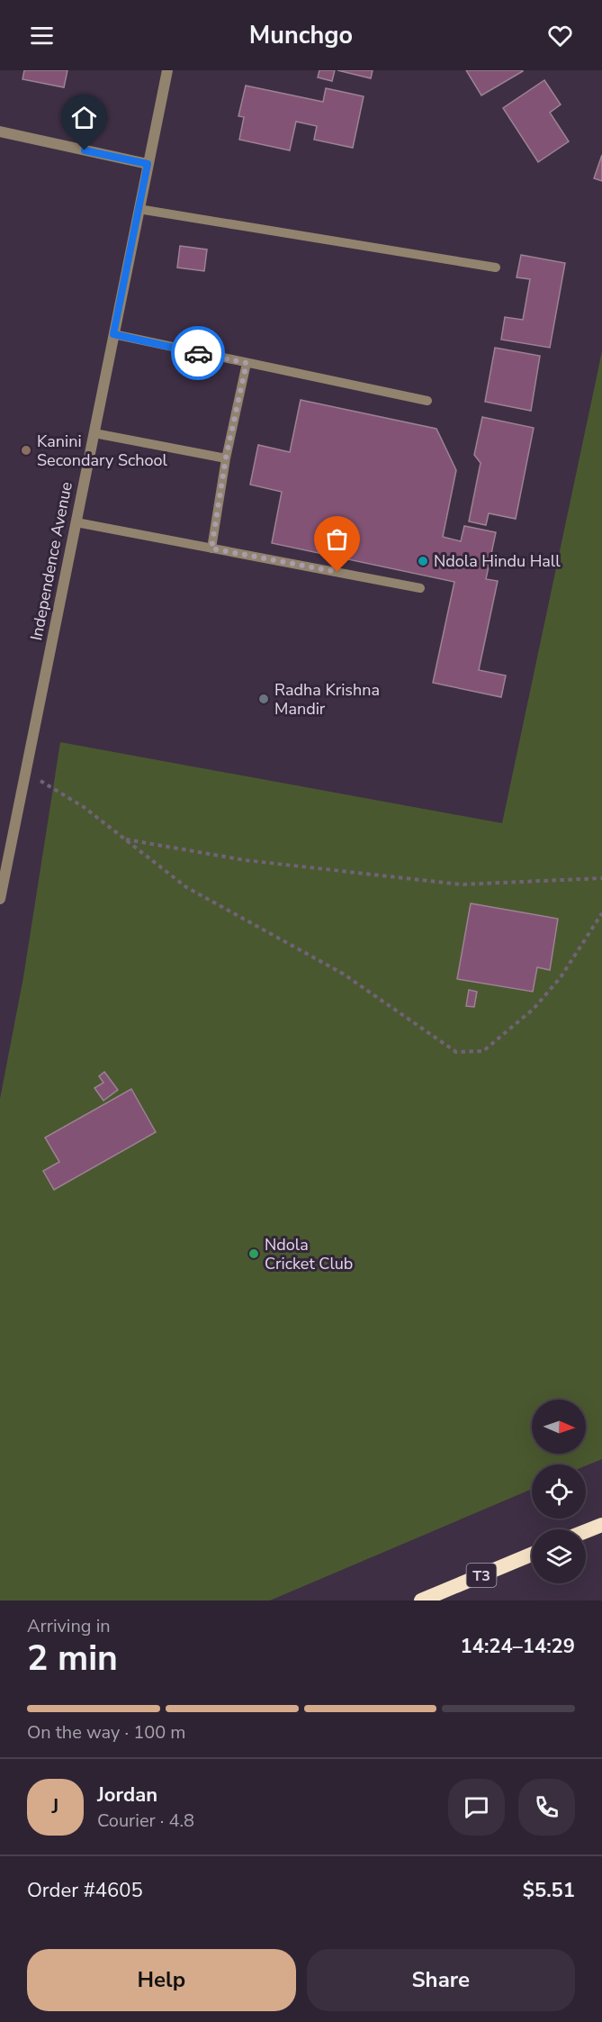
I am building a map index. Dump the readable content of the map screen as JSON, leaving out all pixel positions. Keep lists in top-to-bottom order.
{
  "streets": {
    "highway": ["T3"],
    "street": ["Independence Avenue"]
  },
  "places": [
    "Kanini Secondary School",
    "Ndola Hindu Hall",
    "Radha Krishna Mandir",
    "Ndola Cricket Club"
  ],
  "north": "right",
  "page": {
    "header": "Munchgo",
    "heading": ["2 min", "Arriving in", "14:24–14:29"],
    "panel": [
      "Jordan",
      "Courier · 4.8",
      "Order #4605",
      "$5.51"
    ],
    "bar": "On the way · 100 m",
    "round": "J",
    "buttons": ["Help", "Share"]
  }
}
